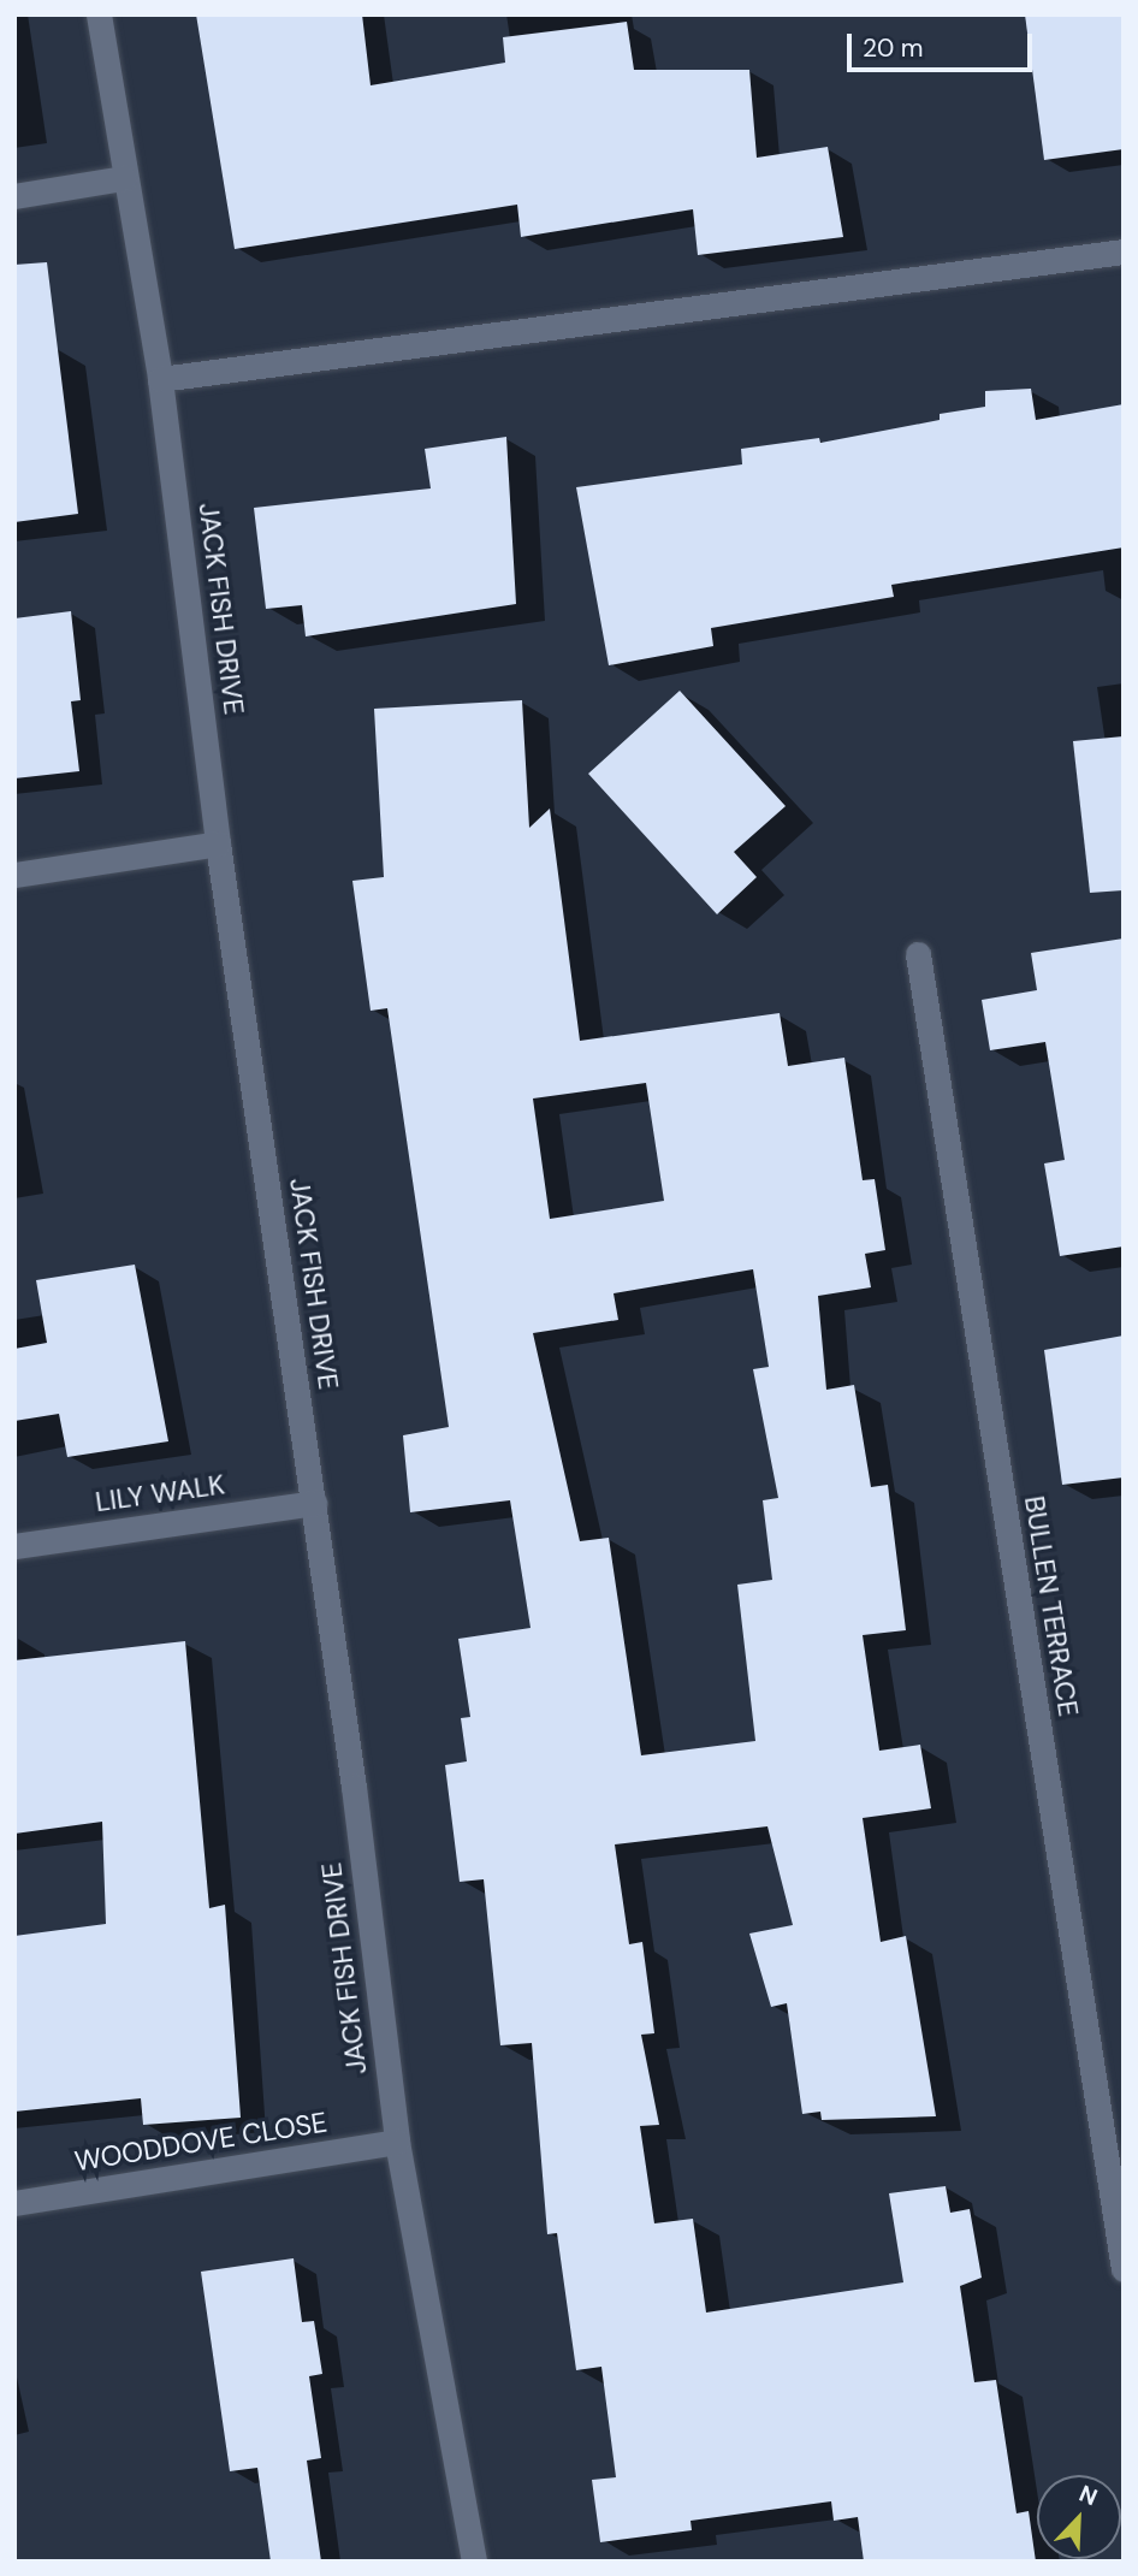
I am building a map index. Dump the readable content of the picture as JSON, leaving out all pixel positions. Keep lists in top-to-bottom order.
{
  "streets": {
    "street": [
      "JACK FISH DRIVE",
      "LILY WALK",
      "BULLEN TERRACE",
      "WOODDOVE CLOSE"
    ]
  },
  "crossings": [
    ["JACK FISH DRIVE", "LILY WALK"],
    ["JACK FISH DRIVE", "WOODDOVE CLOSE"]
  ],
  "scale_bar": "20 m",
  "north": "top right"
}
